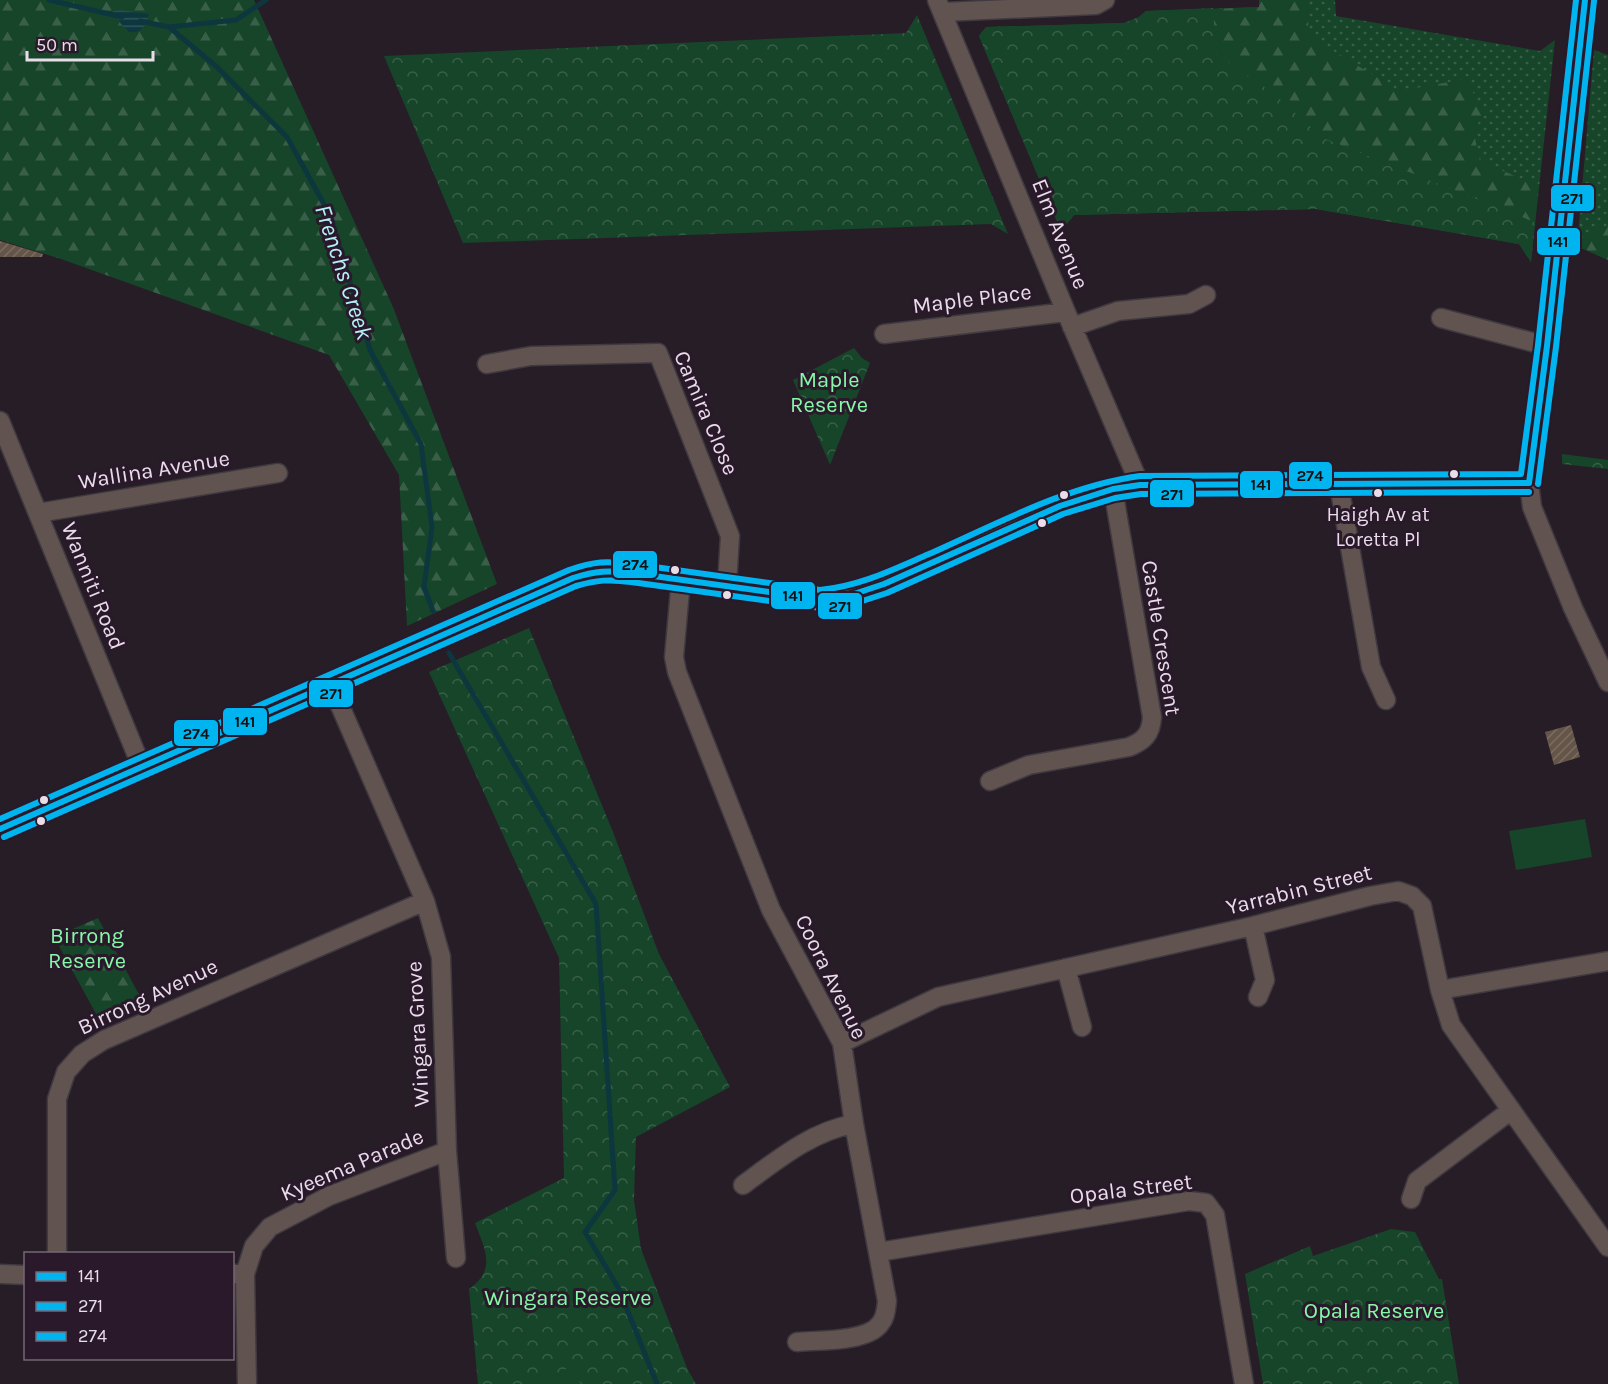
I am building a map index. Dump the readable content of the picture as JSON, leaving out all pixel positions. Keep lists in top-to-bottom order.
{
  "streets": {
    "street": [
      "Elm Avenue",
      "Maple Place",
      "Camira Close",
      "Wallina Avenue",
      "Wanniti Road",
      "Castle Crescent",
      "Yarrabin Street",
      "Coora Avenue",
      "Birrong Avenue",
      "Wingara Grove",
      "Kyeema Parade",
      "Opala Street"
    ]
  },
  "crossings": [
    ["Elm Avenue", "Maple Place"],
    ["Wallina Avenue", "Wanniti Road"],
    ["Yarrabin Street", "Coora Avenue"],
    ["Coora Avenue", "Opala Street"],
    ["Birrong Avenue", "Wingara Grove"],
    ["Wingara Grove", "Kyeema Parade"]
  ],
  "water": ["Frenchs Creek"],
  "parks": [
    "Maple Reserve",
    "Birrong Reserve",
    "Wingara Reserve",
    "Opala Reserve"
  ],
  "places": ["Haigh Av at Loretta Pl"],
  "lines": ["transit line 141", "transit line 274", "transit line 271"],
  "legend": ["141", "271", "274"],
  "scale_bar": "50 m"
}
